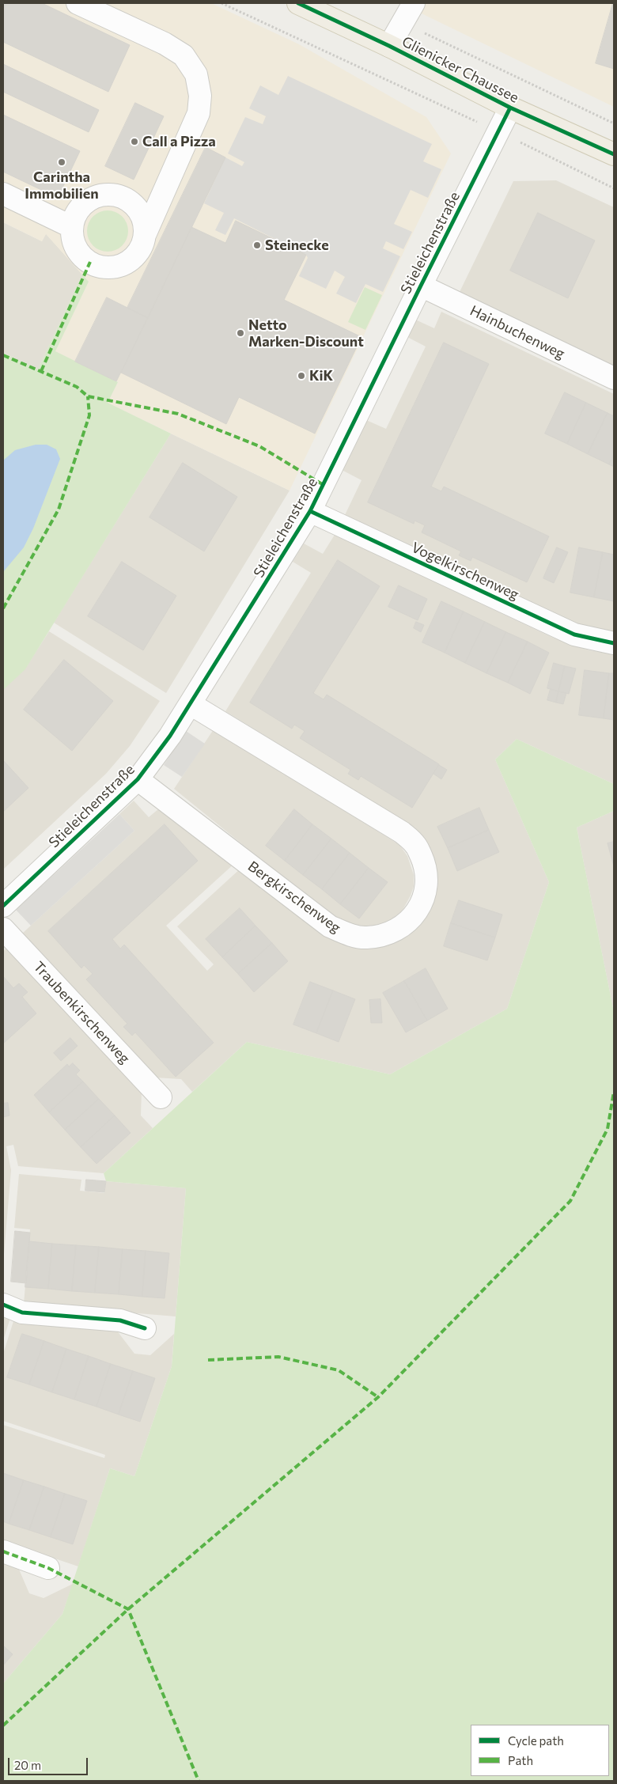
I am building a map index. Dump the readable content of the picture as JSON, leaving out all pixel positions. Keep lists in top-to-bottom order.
{
  "streets": {
    "main road": ["Glienicker Chaussee"],
    "street": [
      "Stieleichenstraße",
      "Hainbuchenweg",
      "Vogelkirschenweg",
      "Bergkirschenweg",
      "Traubenkirschenweg"
    ]
  },
  "crossings": [
    ["Glienicker Chaussee", "Stieleichenstraße"],
    ["Stieleichenstraße", "Hainbuchenweg"],
    ["Stieleichenstraße", "Vogelkirschenweg"],
    ["Stieleichenstraße", "Bergkirschenweg"]
  ],
  "places": [
    "Call a Pizza",
    "Carintha Immobilien",
    "Steinecke",
    "Netto Marken-Discount",
    "KiK"
  ],
  "legend": ["Cycle path", "Path"],
  "scale_bar": "20 m"
}
